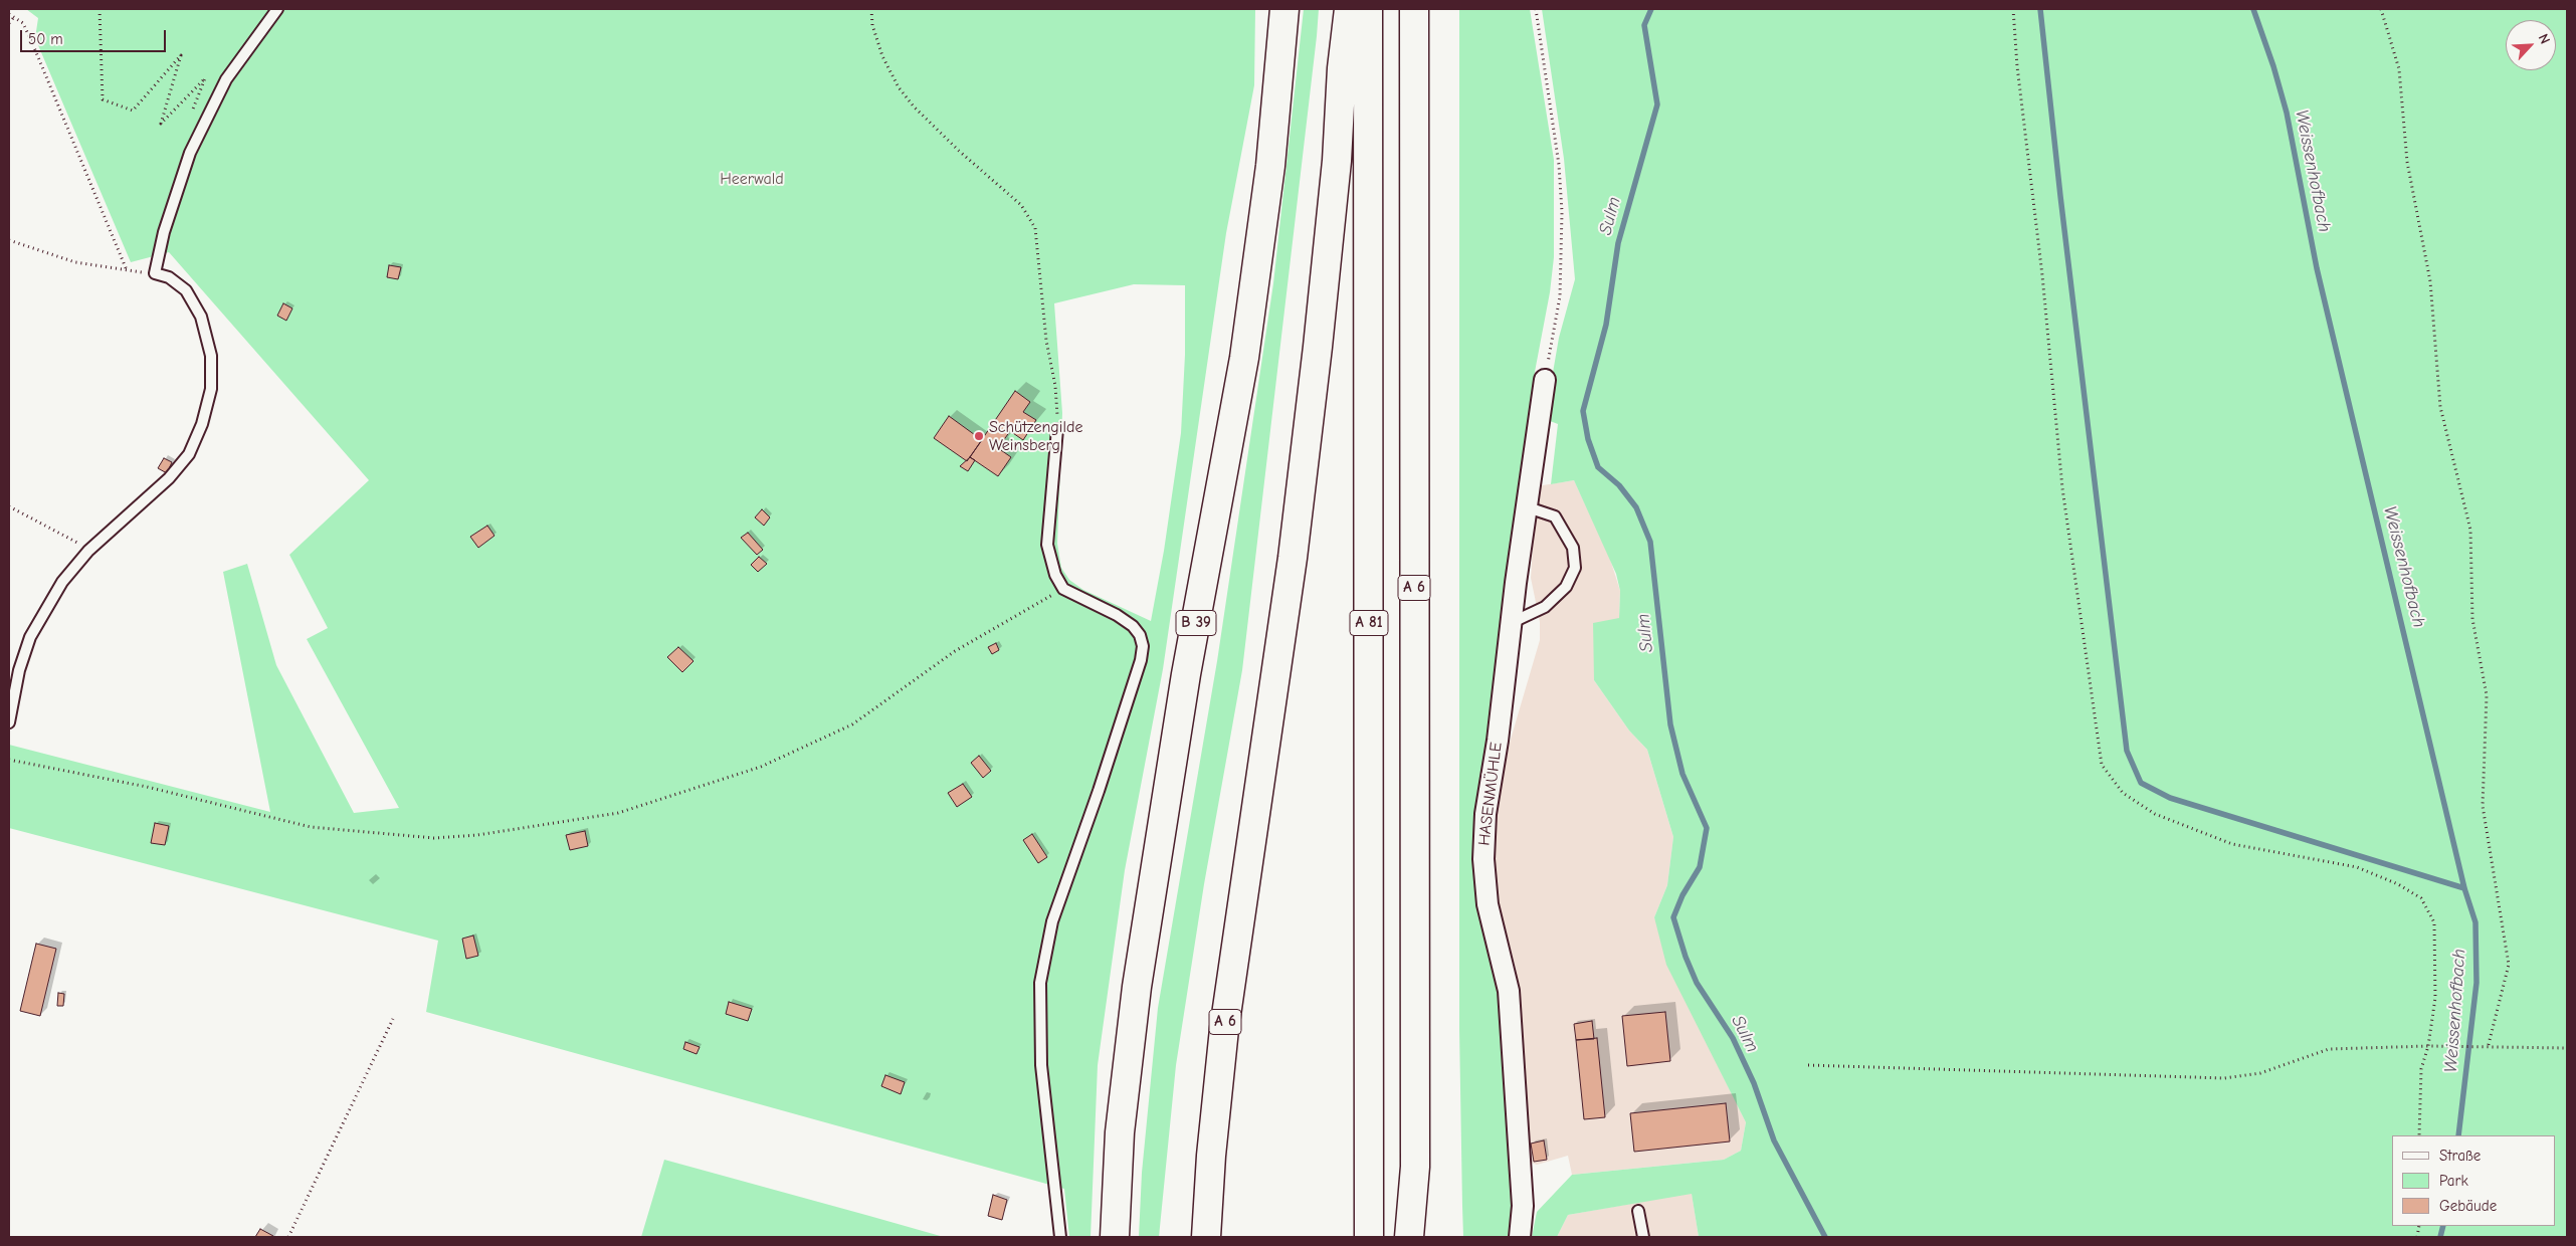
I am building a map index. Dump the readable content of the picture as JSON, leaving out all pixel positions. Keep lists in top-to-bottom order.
{
  "streets": {
    "main road": ["A 6", "B 39", "A 81"],
    "street": ["HASENMÜHLE"]
  },
  "water": ["Weissenhofbach", "Sulm"],
  "parks": ["Heerwald"],
  "places": ["Schützengilde Weinsberg"],
  "legend": ["Straße", "Park", "Gebäude"],
  "scale_bar": "50 m",
  "north": "top right"
}
